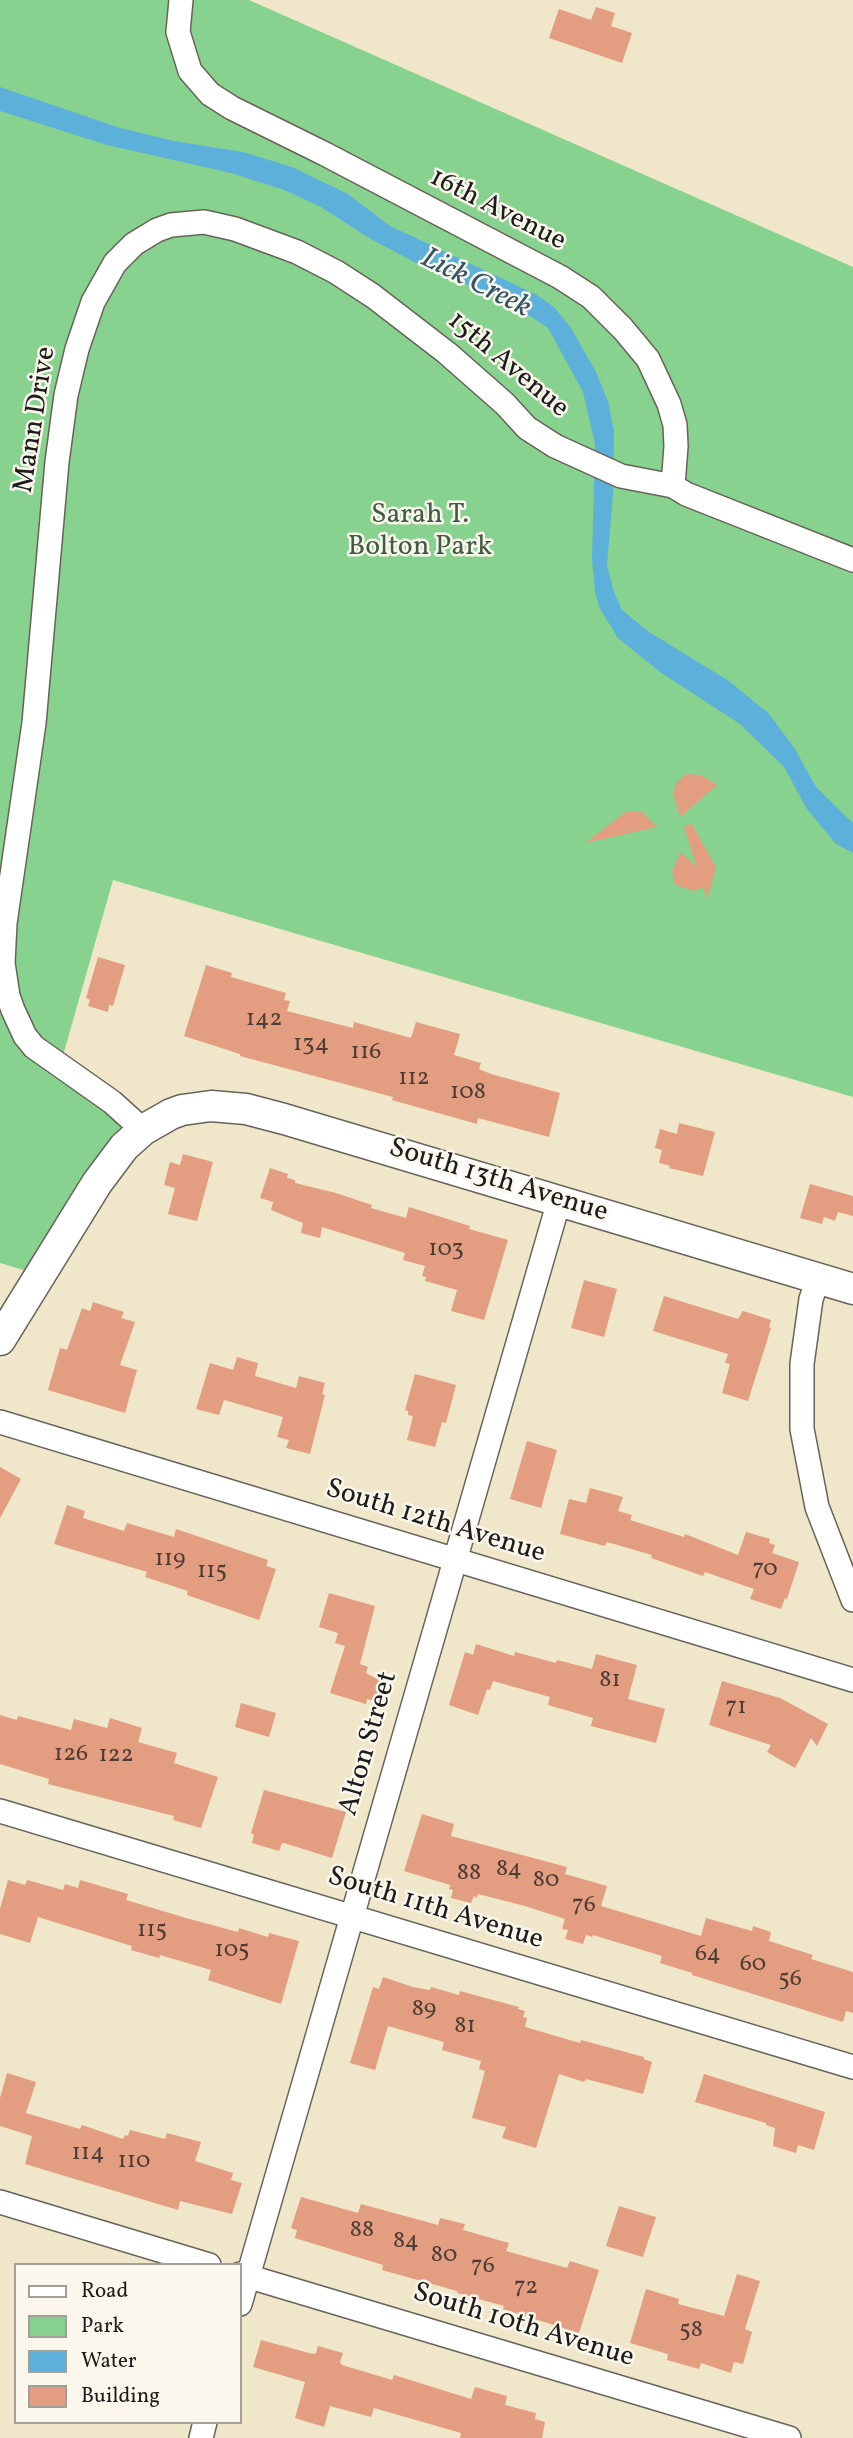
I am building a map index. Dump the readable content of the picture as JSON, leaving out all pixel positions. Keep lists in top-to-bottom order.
{
  "streets": {
    "street": [
      "16th Avenue",
      "15th Avenue",
      "Mann Drive",
      "South 13th Avenue",
      "South 12th Avenue",
      "Alton Street",
      "South 11th Avenue",
      "South 10th Avenue"
    ]
  },
  "crossings": [
    ["16th Avenue", "15th Avenue"],
    ["15th Avenue", "Mann Drive"],
    ["Mann Drive", "South 13th Avenue"],
    ["South 13th Avenue", "Alton Street"],
    ["South 12th Avenue", "Alton Street"],
    ["Alton Street", "South 11th Avenue"],
    ["Alton Street", "South 10th Avenue"]
  ],
  "water": ["Lick Creek"],
  "parks": ["Sarah T. Bolton Park"],
  "house_numbers": [
    "142",
    "134",
    "116",
    "112",
    "108",
    "103",
    "119",
    "70",
    "115",
    "81",
    "71",
    "126",
    "122",
    "84",
    "88",
    "80",
    "76",
    "115",
    "105",
    "64",
    "60",
    "56",
    "89",
    "81",
    "114",
    "110",
    "88",
    "84",
    "80",
    "76",
    "72",
    "58"
  ],
  "legend": [
    "Road",
    "Park",
    "Water",
    "Building"
  ]
}
